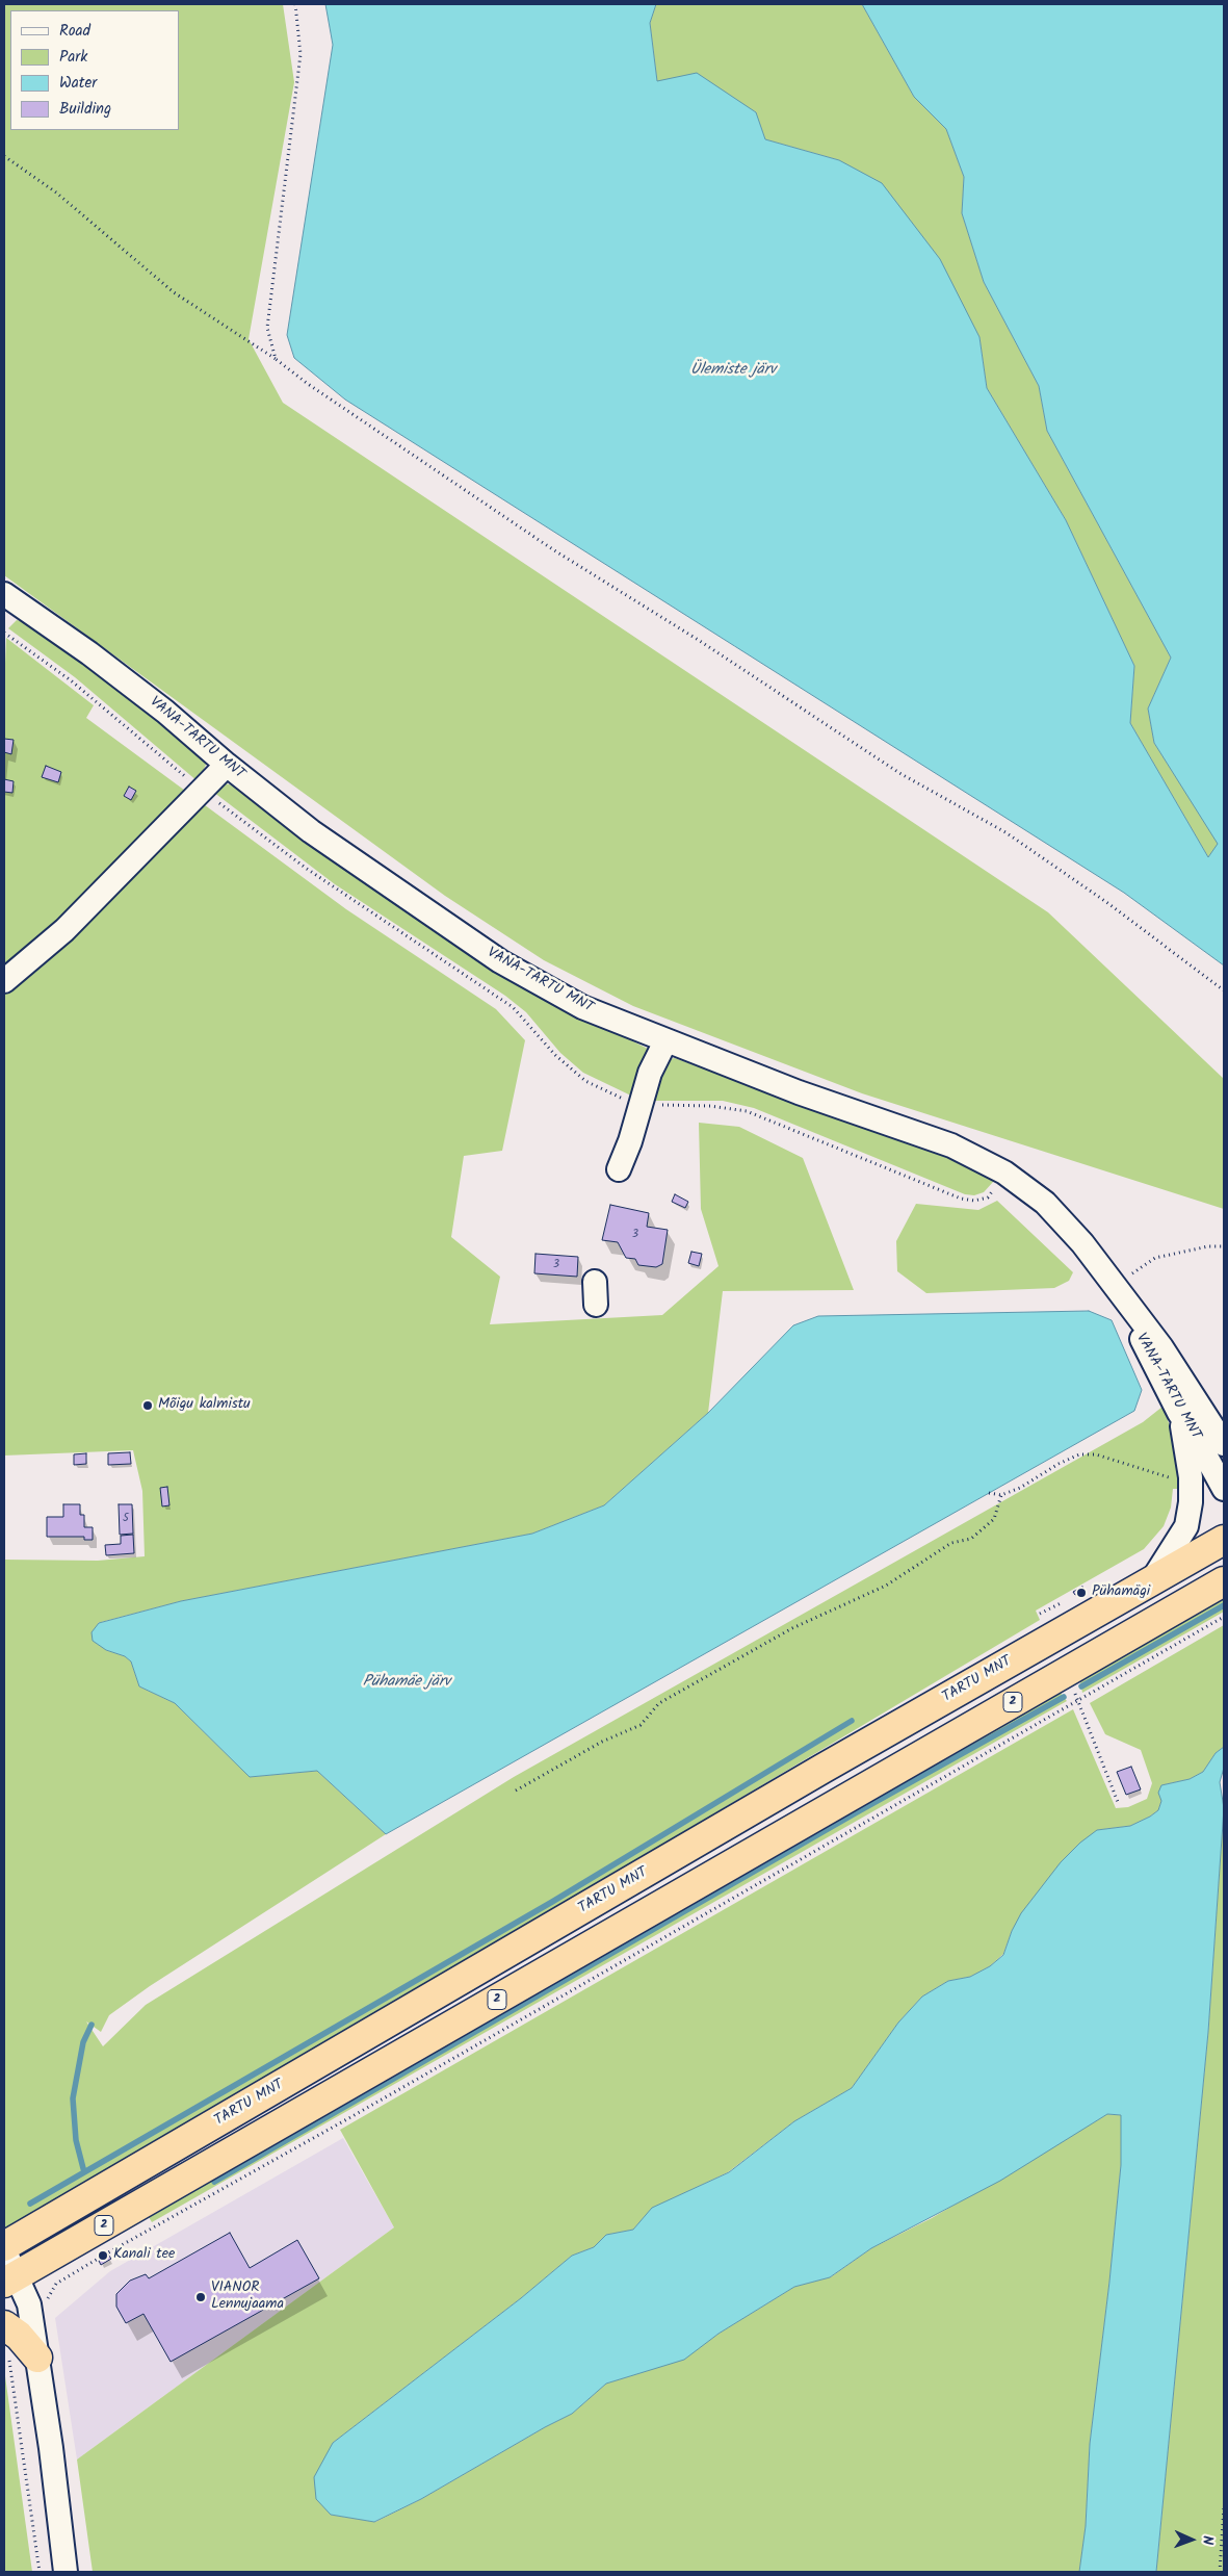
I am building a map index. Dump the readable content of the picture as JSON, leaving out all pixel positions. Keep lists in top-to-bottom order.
{
  "streets": {
    "highway": ["TARTU MNT", "2"],
    "street": ["VANA-TARTU MNT"]
  },
  "water": ["Ülemiste järv", "Pühamäe järv"],
  "places": [
    "Mõigu kalmistu",
    "Pühamägi",
    "Kanali tee",
    "VIANOR Lennujaama"
  ],
  "house_numbers": ["3", "3", "5"],
  "legend": [
    "Road",
    "Park",
    "Water",
    "Building"
  ],
  "north": "right"
}
